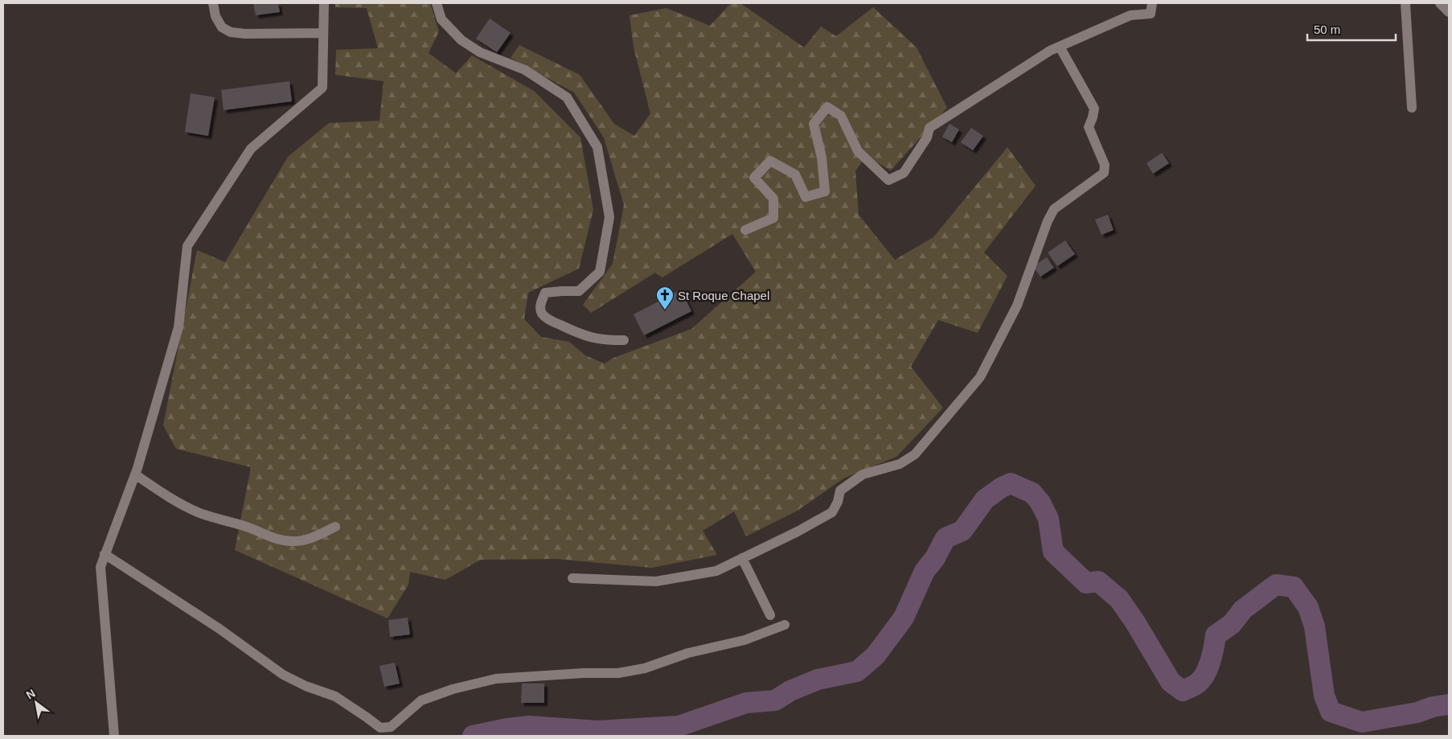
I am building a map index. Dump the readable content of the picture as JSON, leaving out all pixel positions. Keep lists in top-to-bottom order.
{
  "places": {
    "church": ["St Roque Chapel"]
  },
  "scale_bar": "50 m",
  "north": "top left"
}
